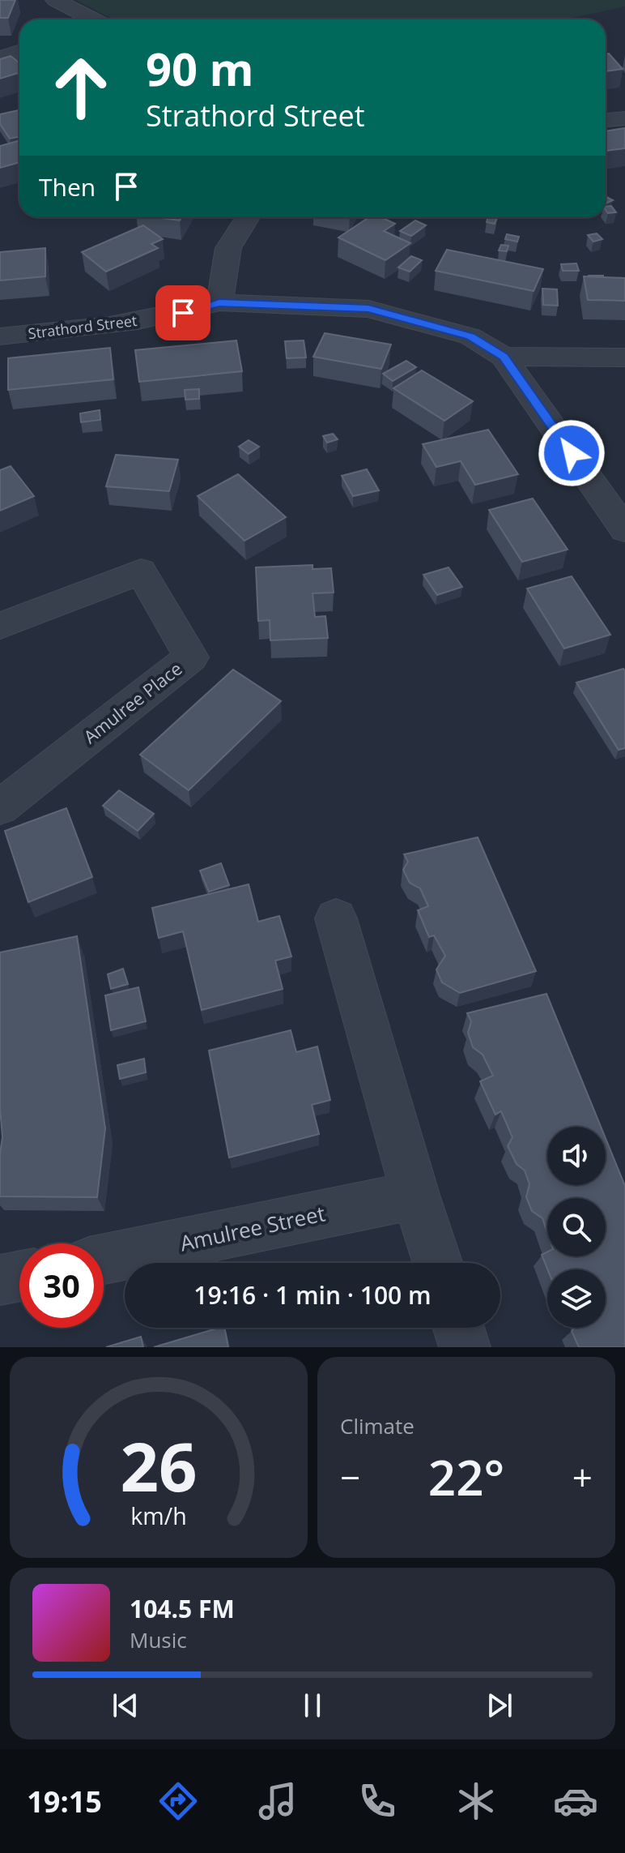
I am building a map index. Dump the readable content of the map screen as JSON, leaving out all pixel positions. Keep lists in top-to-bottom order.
{
  "streets": {
    "street": ["Strathord Street", "Amulree Place", "Amulree Street"]
  },
  "page": {
    "turn": ["90 m", "Strathord Street"],
    "then": "Then",
    "limit": "30",
    "trip": "19:16 · 1 min · 100 m",
    "tile": "Climate",
    "heat": ["−", "22°", "+"],
    "song": ["104.5 FM", "Music"],
    "tabs": "19:15",
    "gauge": ["26", "km/h"]
  }
}
